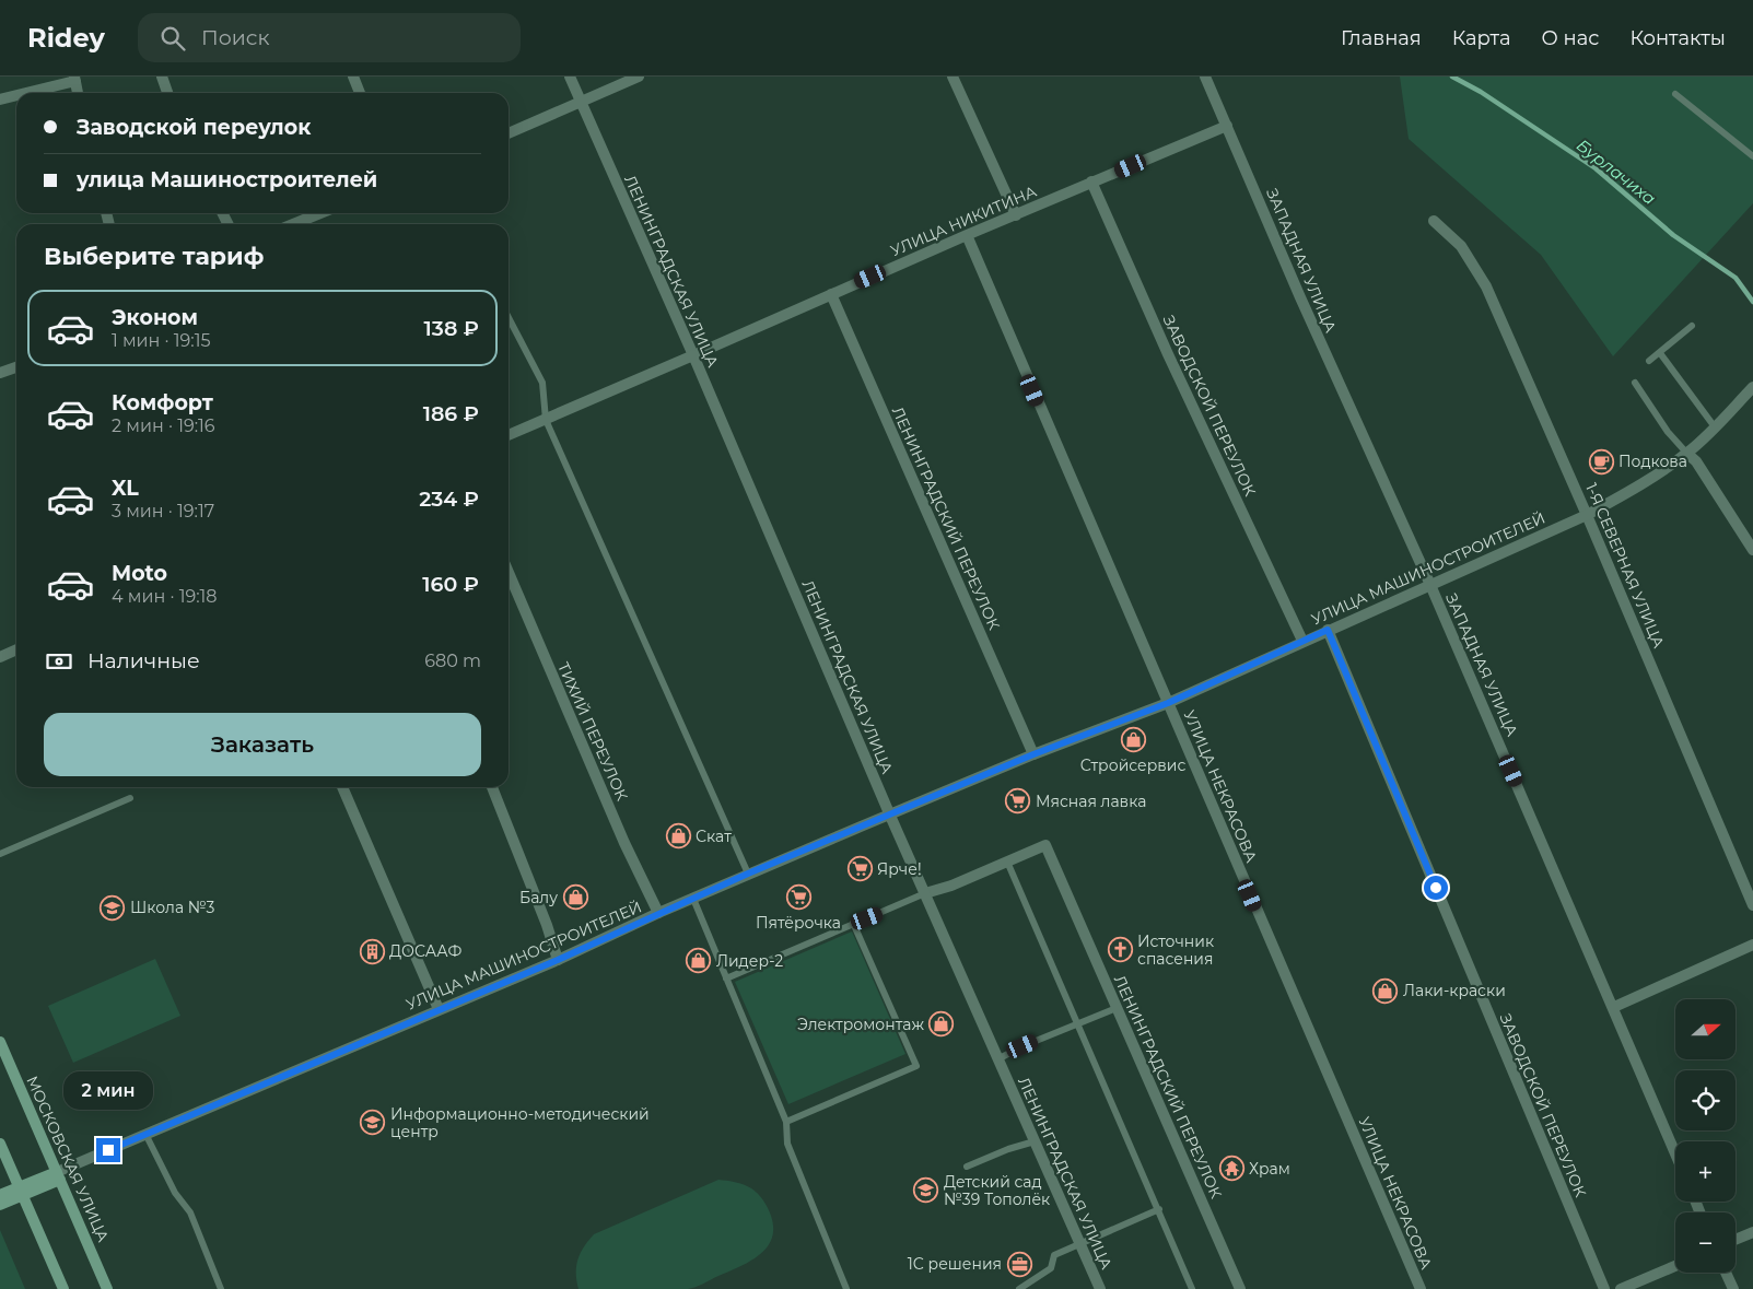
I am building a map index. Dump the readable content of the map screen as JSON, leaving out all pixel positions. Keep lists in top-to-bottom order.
{
  "streets": {
    "main road": ["УЛИЦА МАШИНОСТРОИТЕЛЕЙ", "МОСКОВСКАЯ УЛИЦА"],
    "street": [
      "УЛИЦА НИКИТИНА",
      "ЗАПАДНАЯ УЛИЦА",
      "ЛЕНИНГРАДСКАЯ УЛИЦА",
      "ЗАВОДСКОЙ ПЕРЕУЛОК",
      "ЛЕНИНГРАДСКИЙ ПЕРЕУЛОК",
      "1-Я СЕВЕРНАЯ УЛИЦА",
      "ТИХИЙ ПЕРЕУЛОК",
      "УЛИЦА НЕКРАСОВА"
    ]
  },
  "crossings": [
    ["УЛИЦА НИКИТИНА", "ЗАПАДНАЯ УЛИЦА"],
    ["УЛИЦА НИКИТИНА", "ЛЕНИНГРАДСКАЯ УЛИЦА"],
    ["УЛИЦА НИКИТИНА", "ЗАВОДСКОЙ ПЕРЕУЛОК"],
    ["УЛИЦА НИКИТИНА", "ЛЕНИНГРАДСКИЙ ПЕРЕУЛОК"],
    ["УЛИЦА НИКИТИНА", "УЛИЦА НЕКРАСОВА"],
    ["ЗАПАДНАЯ УЛИЦА", "УЛИЦА МАШИНОСТРОИТЕЛЕЙ"],
    ["ЛЕНИНГРАДСКАЯ УЛИЦА", "УЛИЦА МАШИНОСТРОИТЕЛЕЙ"],
    ["ЗАВОДСКОЙ ПЕРЕУЛОК", "УЛИЦА МАШИНОСТРОИТЕЛЕЙ"],
    ["ЛЕНИНГРАДСКИЙ ПЕРЕУЛОК", "УЛИЦА МАШИНОСТРОИТЕЛЕЙ"],
    ["1-Я СЕВЕРНАЯ УЛИЦА", "УЛИЦА МАШИНОСТРОИТЕЛЕЙ"],
    ["УЛИЦА МАШИНОСТРОИТЕЛЕЙ", "ТИХИЙ ПЕРЕУЛОК"],
    ["УЛИЦА МАШИНОСТРОИТЕЛЕЙ", "УЛИЦА НЕКРАСОВА"],
    ["УЛИЦА МАШИНОСТРОИТЕЛЕЙ", "МОСКОВСКАЯ УЛИЦА"]
  ],
  "water": ["Бурлачиха"],
  "places": {
    "cafe": ["Подкова"],
    "shop": [
      "Стройсервис",
      "Скат",
      "Балу",
      "Лидер-2",
      "Лаки-краски",
      "Электромонтаж"
    ],
    "supermarket": ["Мясная лавка", "Ярче!", "Пятёрочка"],
    "school or university": ["Школа №3", "Информационно-методический центр", "Детский сад №39 Тополёк"],
    "church": ["Источник спасения"],
    "building": ["ДОСААФ"],
    "temple": ["Храм"],
    "office": ["1С решения"]
  },
  "north": "right",
  "page": {
    "header": "Ridey",
    "search": "Поиск",
    "nav": [
      "Главная",
      "Карта",
      "О нас",
      "Контакты"
    ],
    "banner": ["Заводской переулок", "улица Машиностроителей"],
    "heading": "Выберите тариф",
    "list": [
      {
        "name": "Эконом",
        "note": "1 мин · 19:15",
        "value": "138 ₽"
      },
      {
        "name": "Комфорт",
        "note": "2 мин · 19:16",
        "value": "186 ₽"
      },
      {
        "name": "XL",
        "note": "3 мин · 19:17",
        "value": "234 ₽"
      },
      {
        "name": "Moto",
        "note": "4 мин · 19:18",
        "value": "160 ₽"
      }
    ],
    "pay": ["Наличные", "680 m"],
    "buttons": "Заказать",
    "map_buttons": ["+", "−"],
    "bubble": "2 мин"
  }
}
